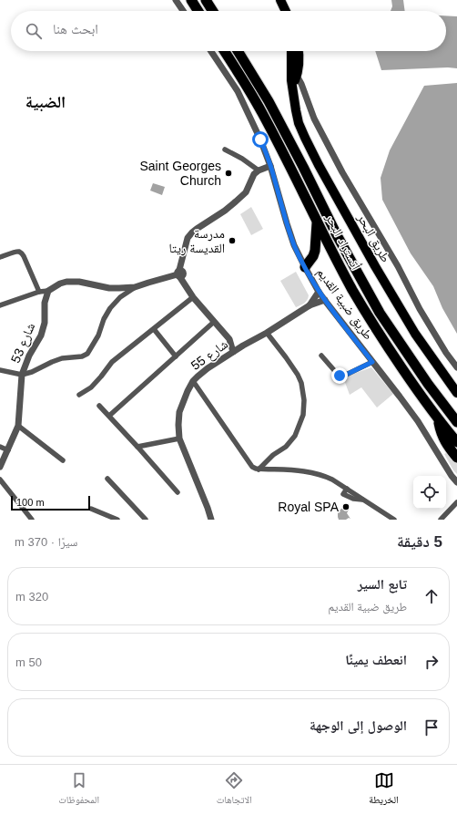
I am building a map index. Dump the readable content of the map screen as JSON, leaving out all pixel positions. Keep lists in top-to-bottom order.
{
  "streets": {
    "highway": ["طريق البحر", "أتستراد البحر"],
    "street": ["طريق ضبية القديم", "شارع 53", "شارع 55"]
  },
  "crossings": [
    ["طريق ضبية القديم", "شارع 55"]
  ],
  "districts": ["الضبية"],
  "places": ["Saint Georges Church", "مدرسة القديسة ريتا", "Royal SPA"],
  "scale_bar": "100 m",
  "page": {
    "search": "ابحث هنا",
    "scale": "100 m",
    "heading": ["5 دقيقة", "سيرًا · 370 m"],
    "list": [
      ["تابع السير", "طريق ضبية القديم", "320 m"],
      ["انعطف يمينًا", "50 m"],
      "الوصول إلى الوجهة"
    ],
    "nav": ["الخريطة", "الاتجاهات", "المحفوظات"]
  }
}
